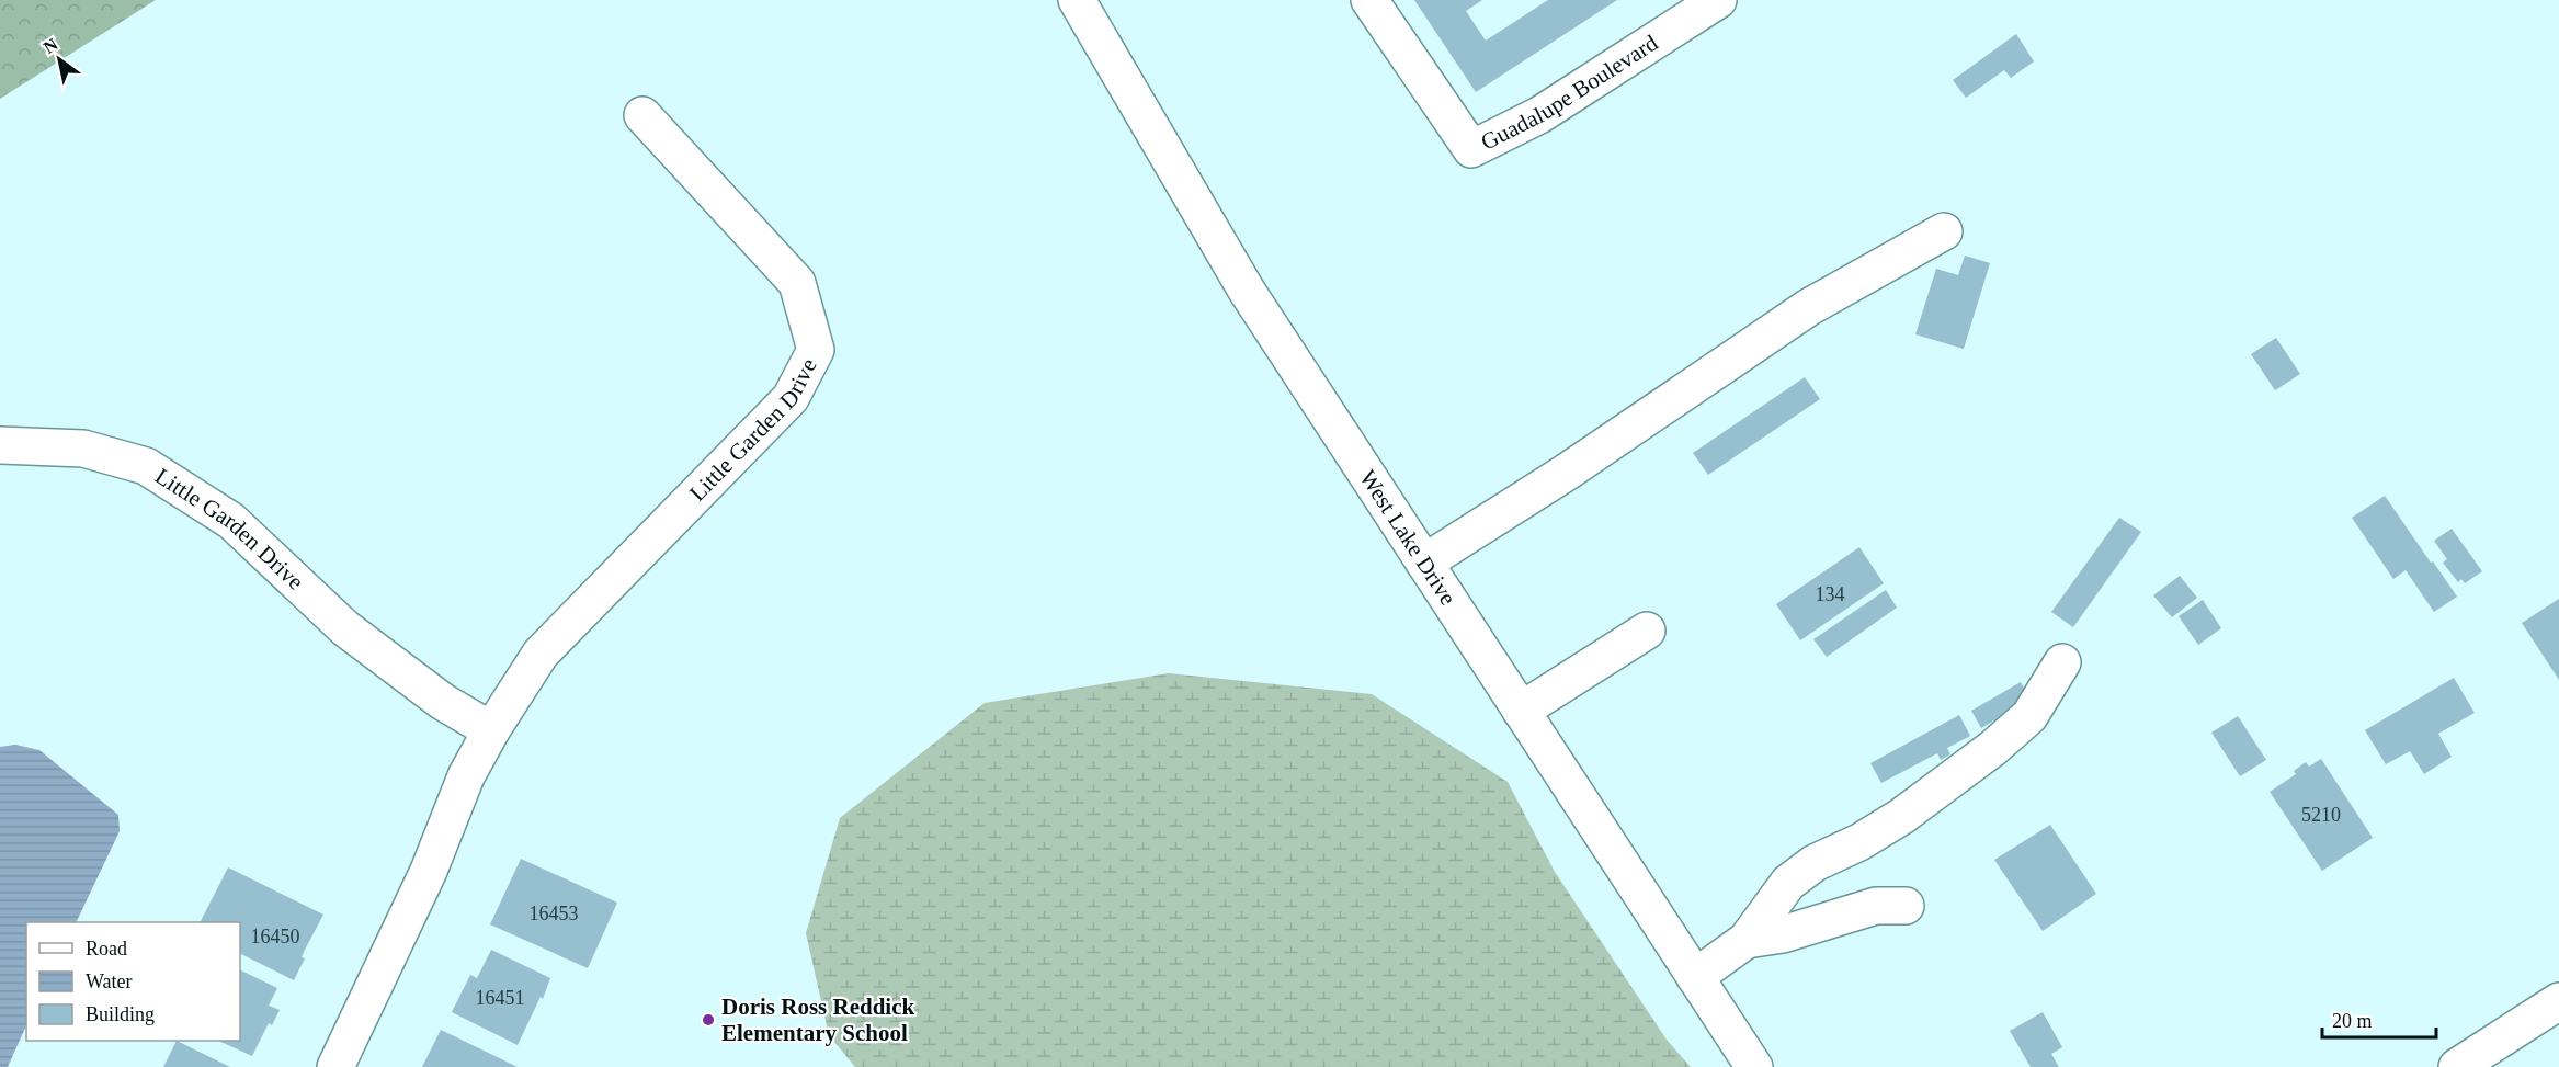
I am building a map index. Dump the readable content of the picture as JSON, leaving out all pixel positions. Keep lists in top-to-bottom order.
{
  "streets": {
    "street": ["Guadalupe Boulevard", "Little Garden Drive", "West Lake Drive"]
  },
  "places": ["Doris Ross Reddick Elementary School"],
  "house_numbers": [
    "134",
    "5210",
    "16453",
    "16450",
    "16451"
  ],
  "legend": ["Road", "Water", "Building"],
  "scale_bar": "20 m",
  "north": "top left"
}
